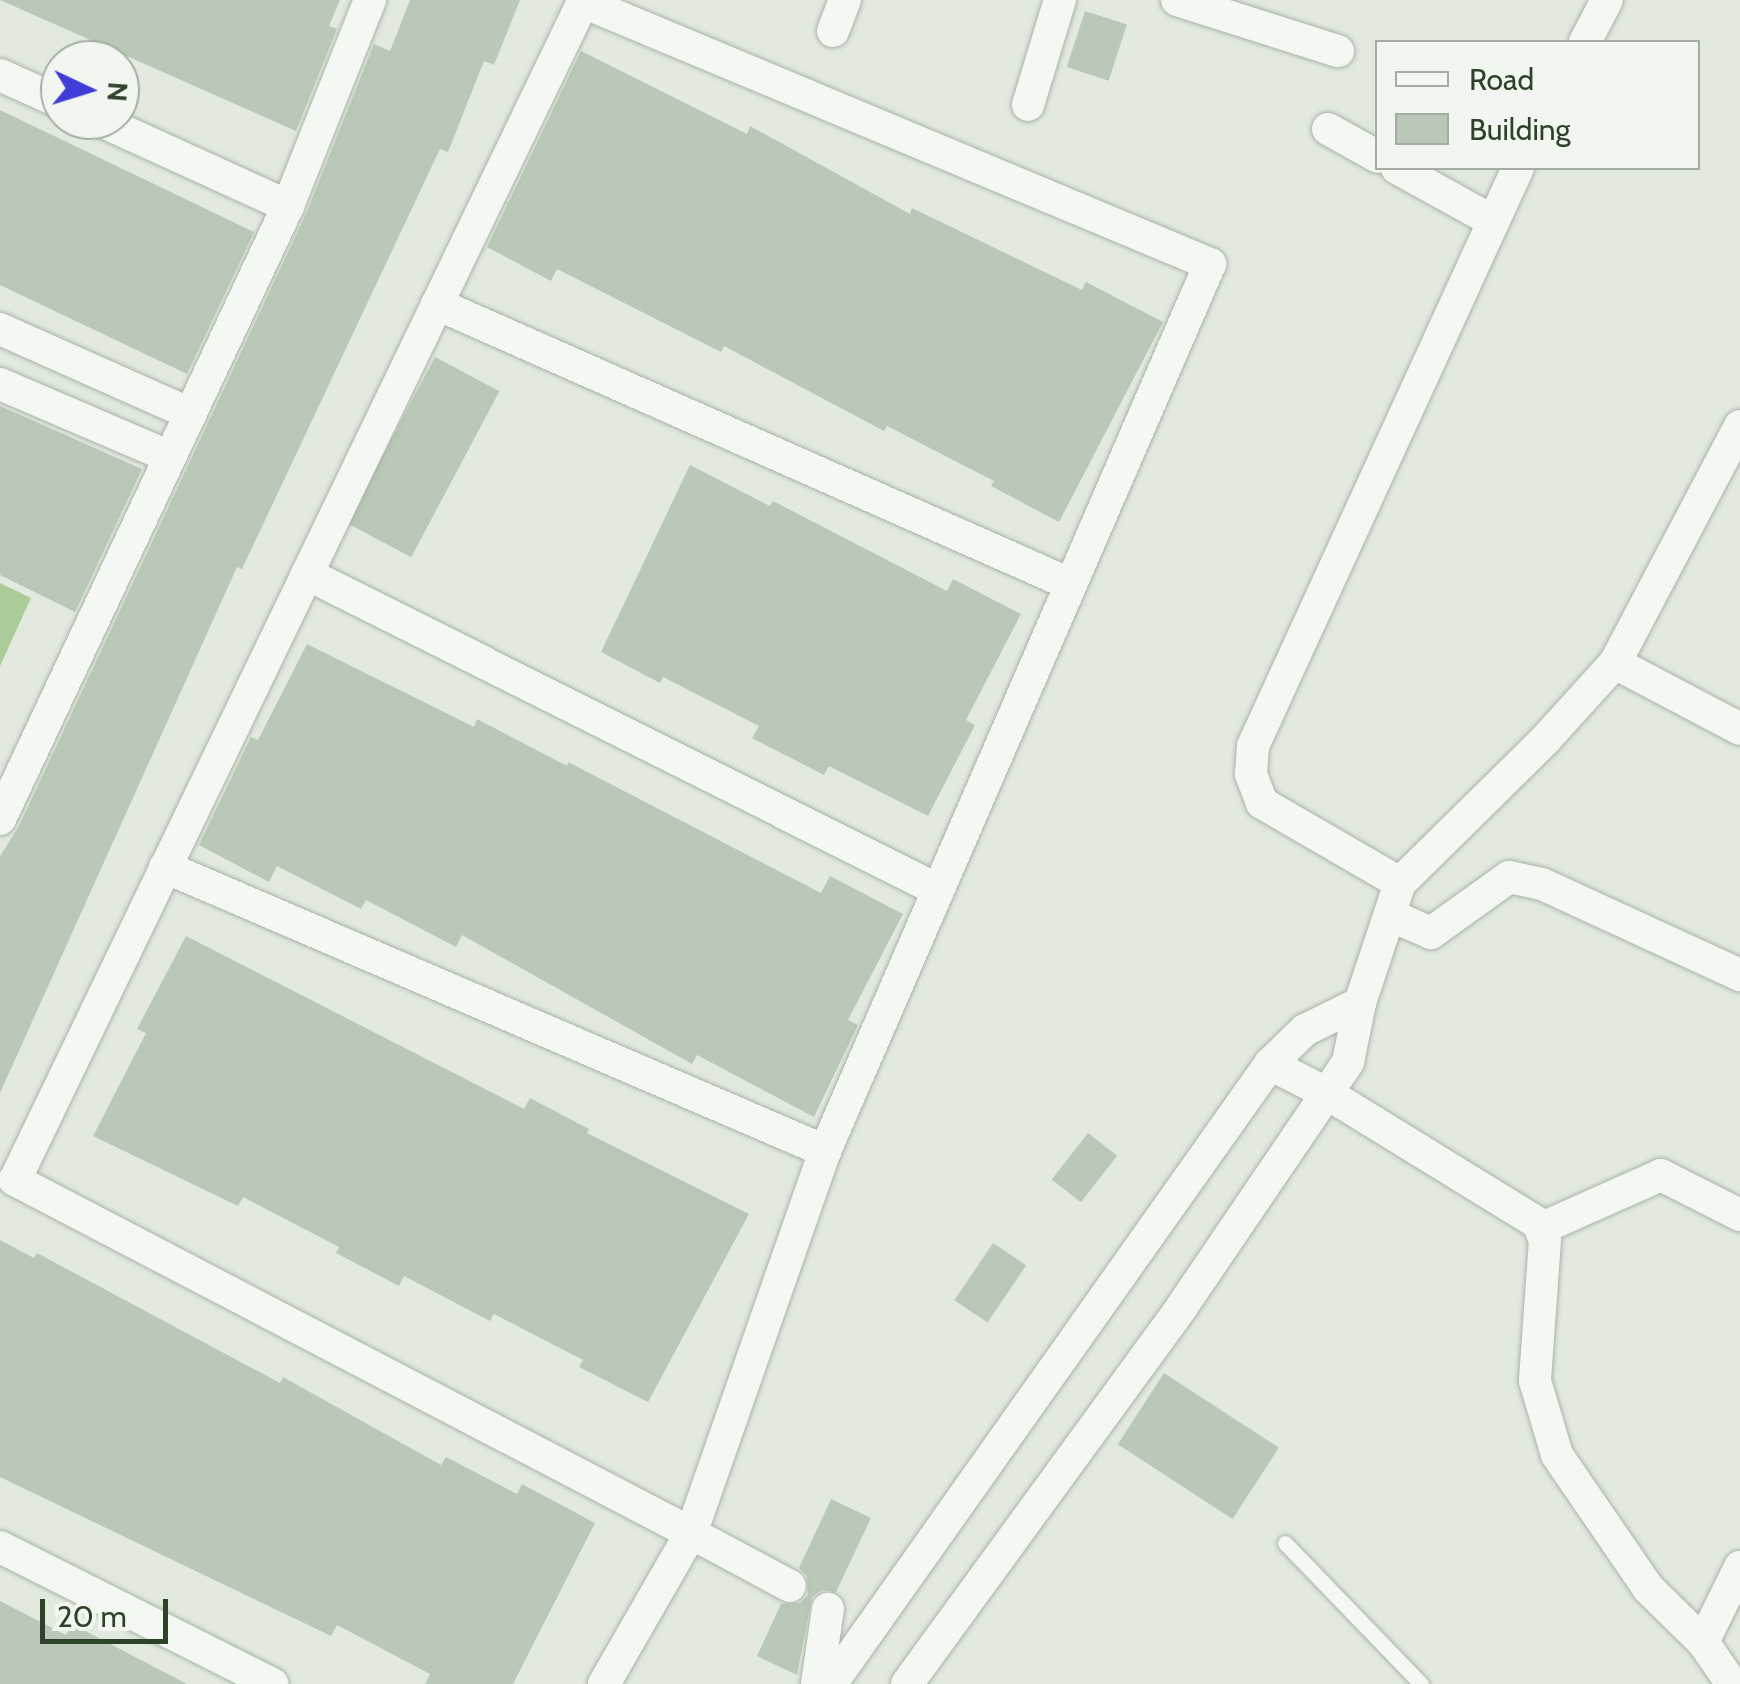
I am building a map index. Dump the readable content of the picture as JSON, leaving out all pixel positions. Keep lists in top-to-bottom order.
{
  "legend": ["Road", "Building"],
  "scale_bar": "20 m",
  "north": "right"
}
